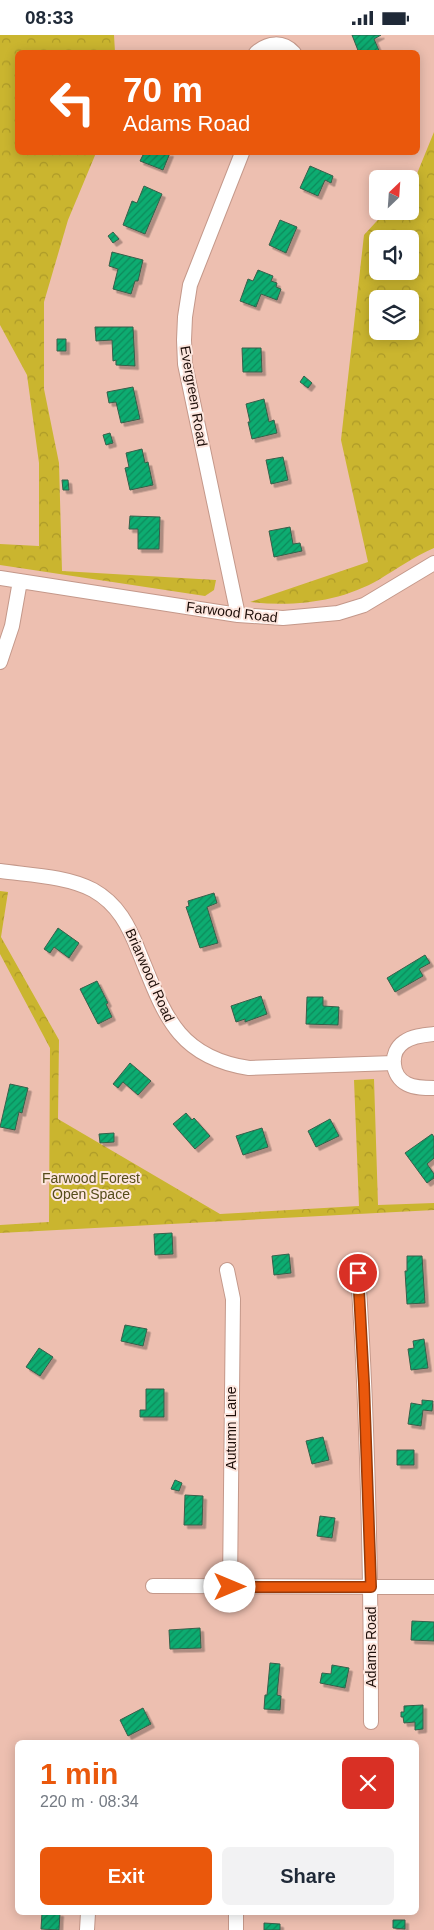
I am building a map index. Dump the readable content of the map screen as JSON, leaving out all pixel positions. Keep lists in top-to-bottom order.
{
  "streets": {
    "street": [
      "Evergreen Road",
      "Farwood Road",
      "Briarwood Road",
      "Autumn Lane",
      "Adams Road"
    ]
  },
  "crossings": [
    ["Evergreen Road", "Farwood Road"]
  ],
  "parks": ["Farwood Forest Open Space"],
  "north": "top right",
  "page": {
    "status": "08:33",
    "turn": ["70 m", "Adams Road"],
    "heading": ["1 min", "220 m · 08:34"],
    "buttons": ["Exit", "Share"]
  }
}
